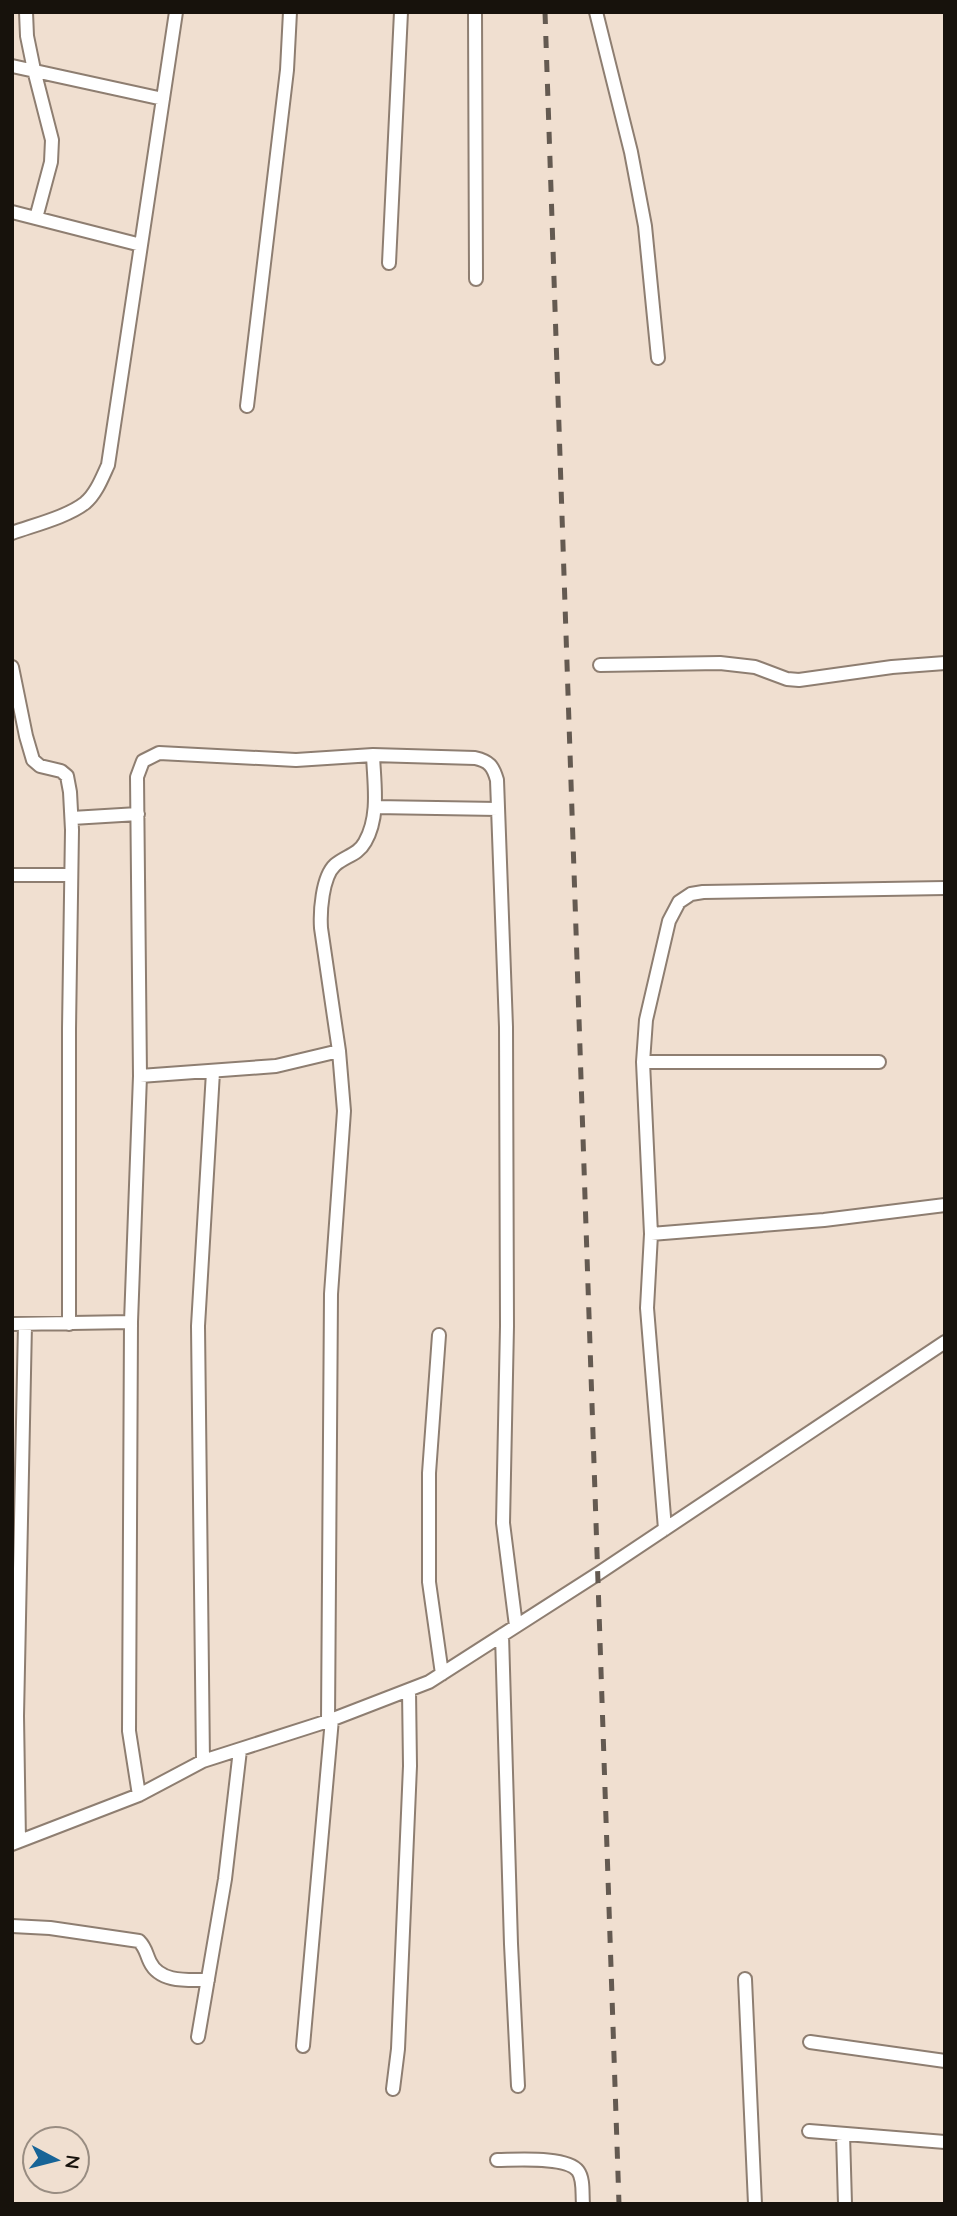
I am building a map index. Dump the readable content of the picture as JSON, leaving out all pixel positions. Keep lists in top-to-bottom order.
{
  "north": "right"
}
